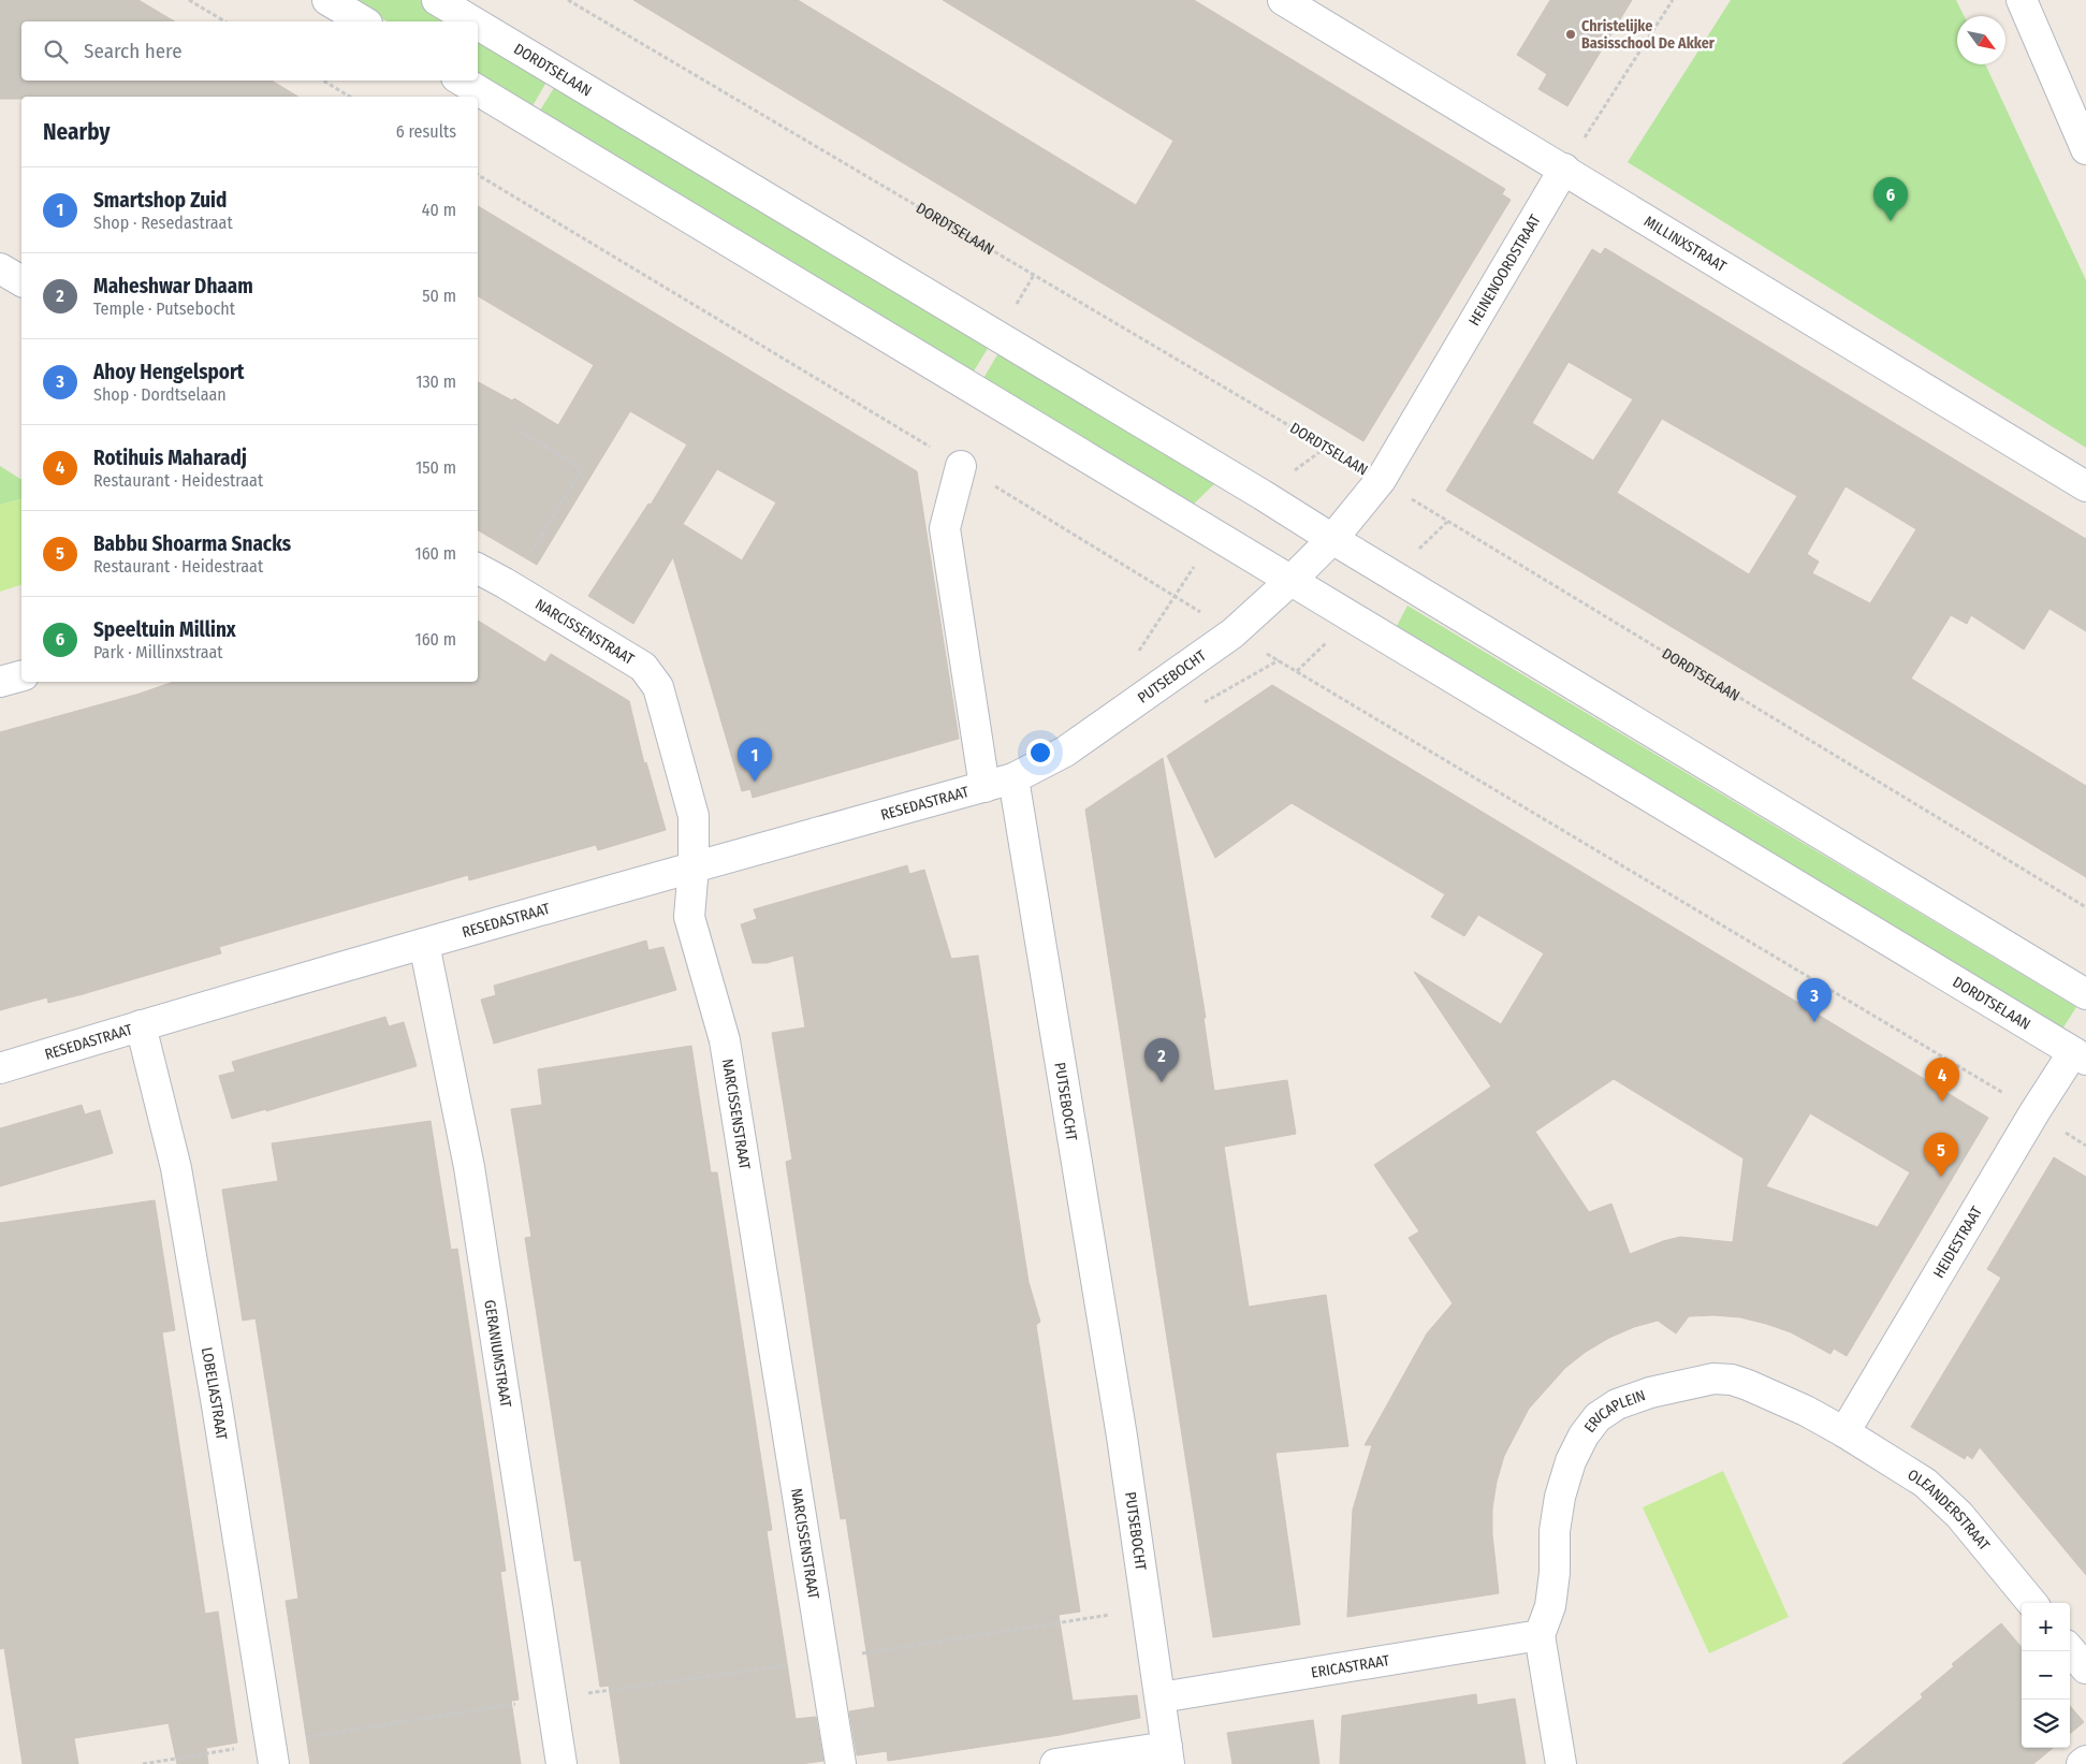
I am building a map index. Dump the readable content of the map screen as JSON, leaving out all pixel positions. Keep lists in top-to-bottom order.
{
  "streets": {
    "street": [
      "DORDTSELAAN",
      "MILLINXSTRAAT",
      "HEINENOORDSTRAAT",
      "NARCISSENSTRAAT",
      "PUTSEBOCHT",
      "RESEDASTRAAT",
      "HEIDESTRAAT",
      "GERANIUMSTRAAT",
      "LOBELIASTRAAT",
      "ERICAPLEIN",
      "OLEANDERSTRAAT",
      "ERICASTRAAT"
    ]
  },
  "crossings": [
    ["DORDTSELAAN", "HEINENOORDSTRAAT"],
    ["DORDTSELAAN", "PUTSEBOCHT"],
    ["DORDTSELAAN", "HEIDESTRAAT"],
    ["MILLINXSTRAAT", "HEINENOORDSTRAAT"],
    ["NARCISSENSTRAAT", "RESEDASTRAAT"],
    ["PUTSEBOCHT", "RESEDASTRAAT"],
    ["PUTSEBOCHT", "ERICASTRAAT"],
    ["RESEDASTRAAT", "GERANIUMSTRAAT"],
    ["RESEDASTRAAT", "LOBELIASTRAAT"],
    ["HEIDESTRAAT", "ERICAPLEIN"],
    ["HEIDESTRAAT", "OLEANDERSTRAAT"],
    ["ERICAPLEIN", "OLEANDERSTRAAT"],
    ["ERICAPLEIN", "ERICASTRAAT"]
  ],
  "places": ["Christelijke Basisschool De Akker"],
  "north": "bottom right",
  "page": {
    "search": "Search here",
    "heading": ["Nearby", "6 results"],
    "list": [
      {
        "mark": "1",
        "name": "Smartshop Zuid",
        "note": "Shop · Resedastraat",
        "value": "40 m"
      },
      {
        "mark": "2",
        "name": "Maheshwar Dhaam",
        "note": "Temple · Putsebocht",
        "value": "50 m"
      },
      {
        "mark": "3",
        "name": "Ahoy Hengelsport",
        "note": "Shop · Dordtselaan",
        "value": "130 m"
      },
      {
        "mark": "4",
        "name": "Rotihuis Maharadj",
        "note": "Restaurant · Heidestraat",
        "value": "150 m"
      },
      {
        "mark": "5",
        "name": "Babbu Shoarma Snacks",
        "note": "Restaurant · Heidestraat",
        "value": "160 m"
      },
      {
        "mark": "6",
        "name": "Speeltuin Millinx",
        "note": "Park · Millinxstraat",
        "value": "160 m"
      }
    ],
    "pins": [
      "6",
      "1",
      "3",
      "2",
      "4",
      "5"
    ],
    "map_buttons": ["+", "−"]
  }
}
